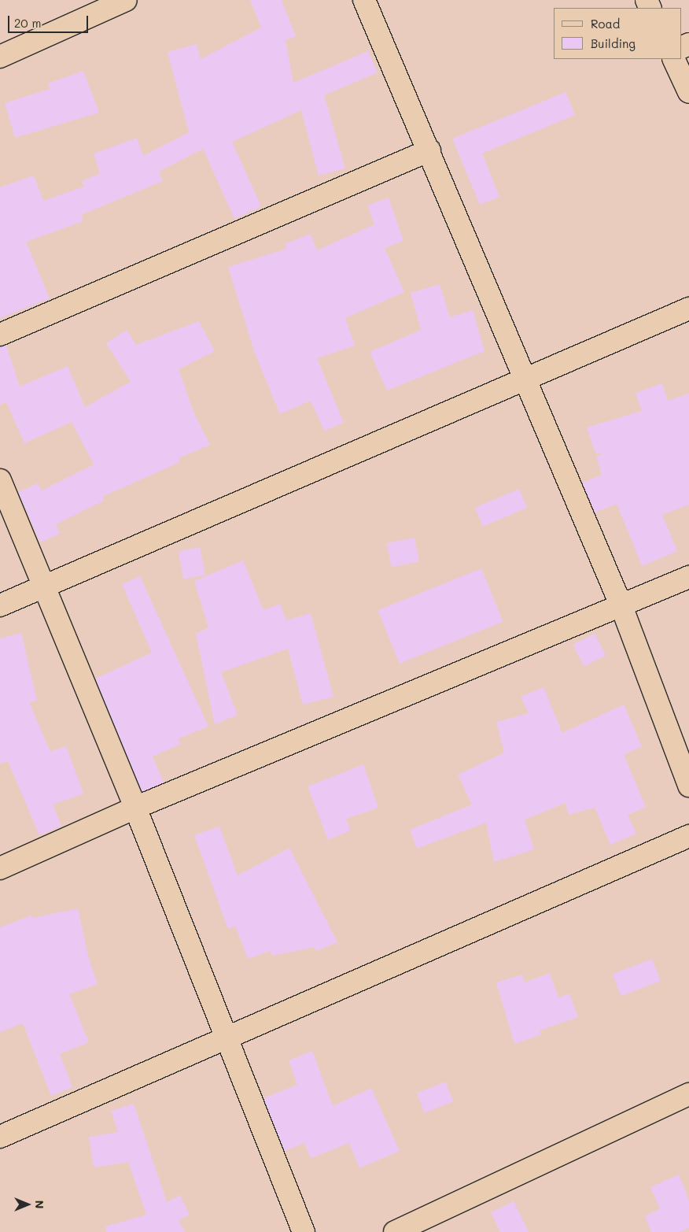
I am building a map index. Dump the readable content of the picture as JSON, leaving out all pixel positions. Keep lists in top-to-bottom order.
{
  "legend": ["Road", "Building"],
  "scale_bar": "20 m",
  "north": "right"
}
